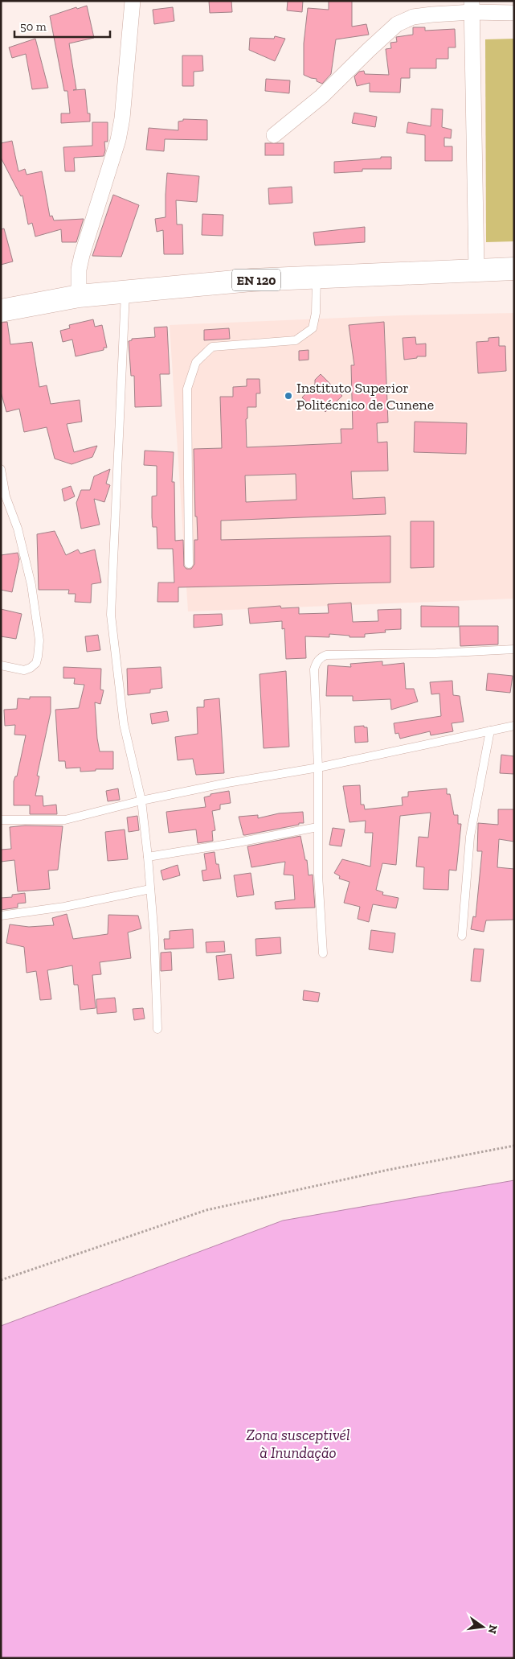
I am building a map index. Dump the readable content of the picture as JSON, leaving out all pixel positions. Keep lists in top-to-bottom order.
{
  "streets": {
    "main road": ["EN 120"]
  },
  "water": ["Zona susceptivél à Inundação"],
  "places": ["Instituto Superior Politécnico de Cunene"],
  "scale_bar": "50 m",
  "north": "right"
}
